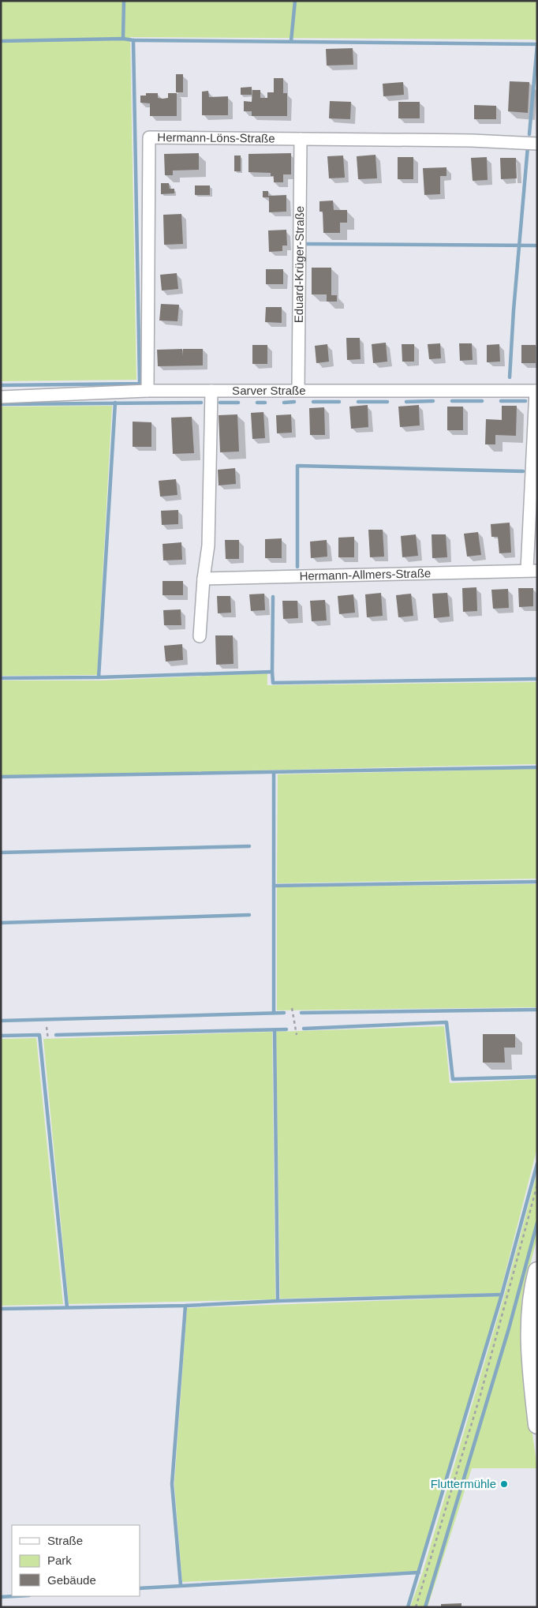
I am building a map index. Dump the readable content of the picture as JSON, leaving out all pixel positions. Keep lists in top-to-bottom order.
{
  "streets": {
    "street": [
      "Hermann-Löns-Straße",
      "Eduard-Krüger-Straße",
      "Sarver Straße",
      "Hermann-Allmers-Straße"
    ]
  },
  "crossings": [
    ["Hermann-Löns-Straße", "Eduard-Krüger-Straße"],
    ["Hermann-Löns-Straße", "Sarver Straße"],
    ["Eduard-Krüger-Straße", "Sarver Straße"],
    ["Sarver Straße", "Hermann-Allmers-Straße"]
  ],
  "places": ["Fluttermühle"],
  "legend": ["Straße", "Park", "Gebäude"]
}
